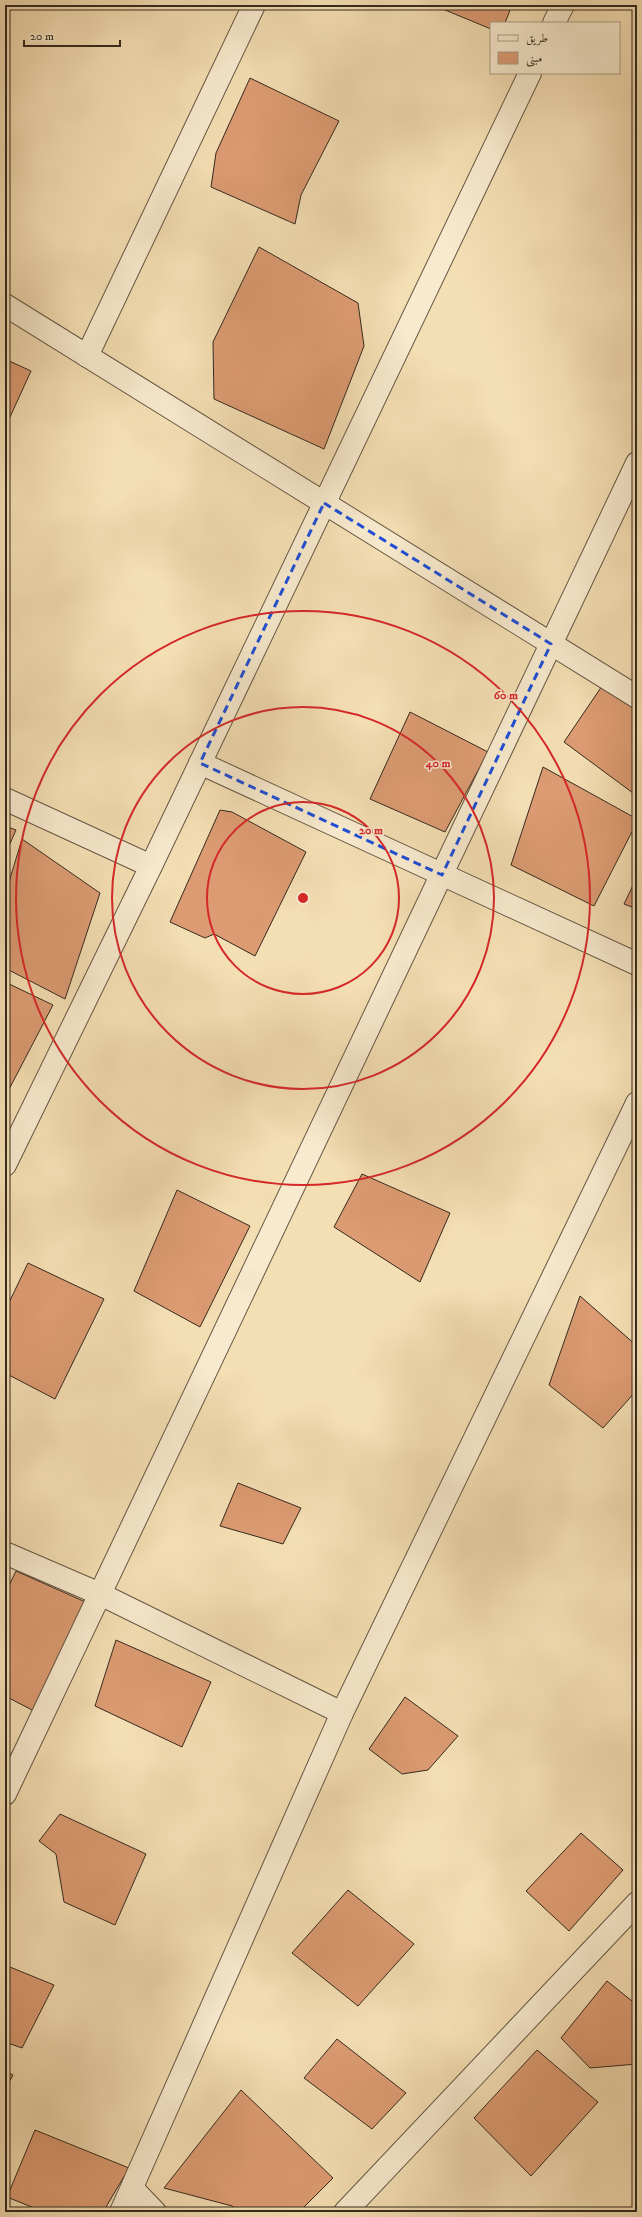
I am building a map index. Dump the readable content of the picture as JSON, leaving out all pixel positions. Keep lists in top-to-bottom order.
{
  "legend": ["طريق", "مبنى"],
  "scale_bar": "20 m",
  "rings": ["60 m", "40 m", "20 m"]
}
